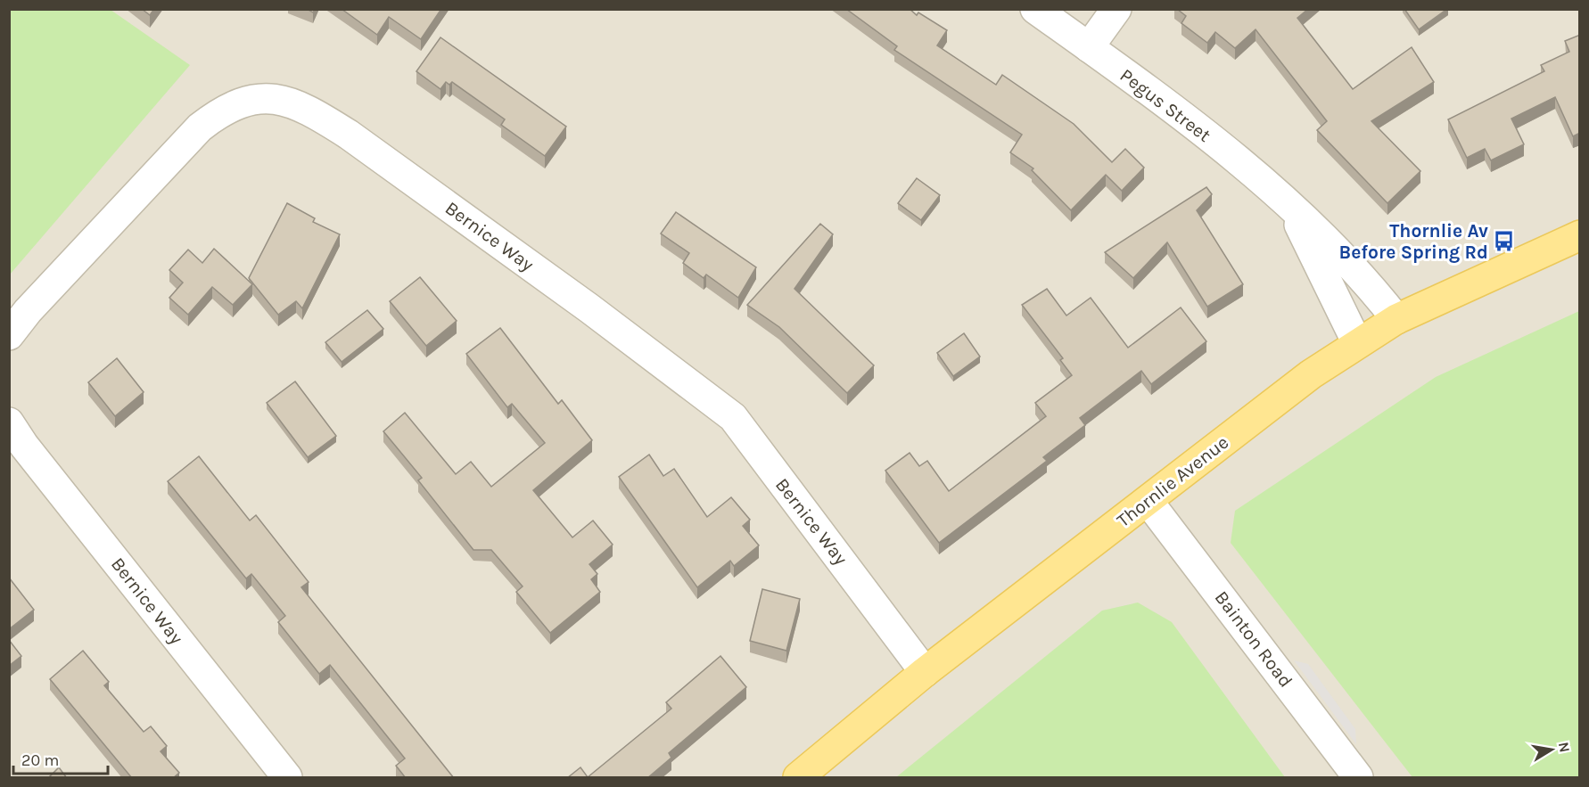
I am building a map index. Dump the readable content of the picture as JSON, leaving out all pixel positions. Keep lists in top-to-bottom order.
{
  "streets": {
    "main road": ["Thornlie Avenue"],
    "street": ["Pegus Street", "Bernice Way", "Bainton Road"]
  },
  "crossings": [
    ["Pegus Street", "Thornlie Avenue"],
    ["Bernice Way", "Thornlie Avenue"],
    ["Thornlie Avenue", "Bainton Road"]
  ],
  "places": {
    "bus stop": ["Thornlie Av Before Spring Rd"]
  },
  "scale_bar": "20 m",
  "north": "right"
}
